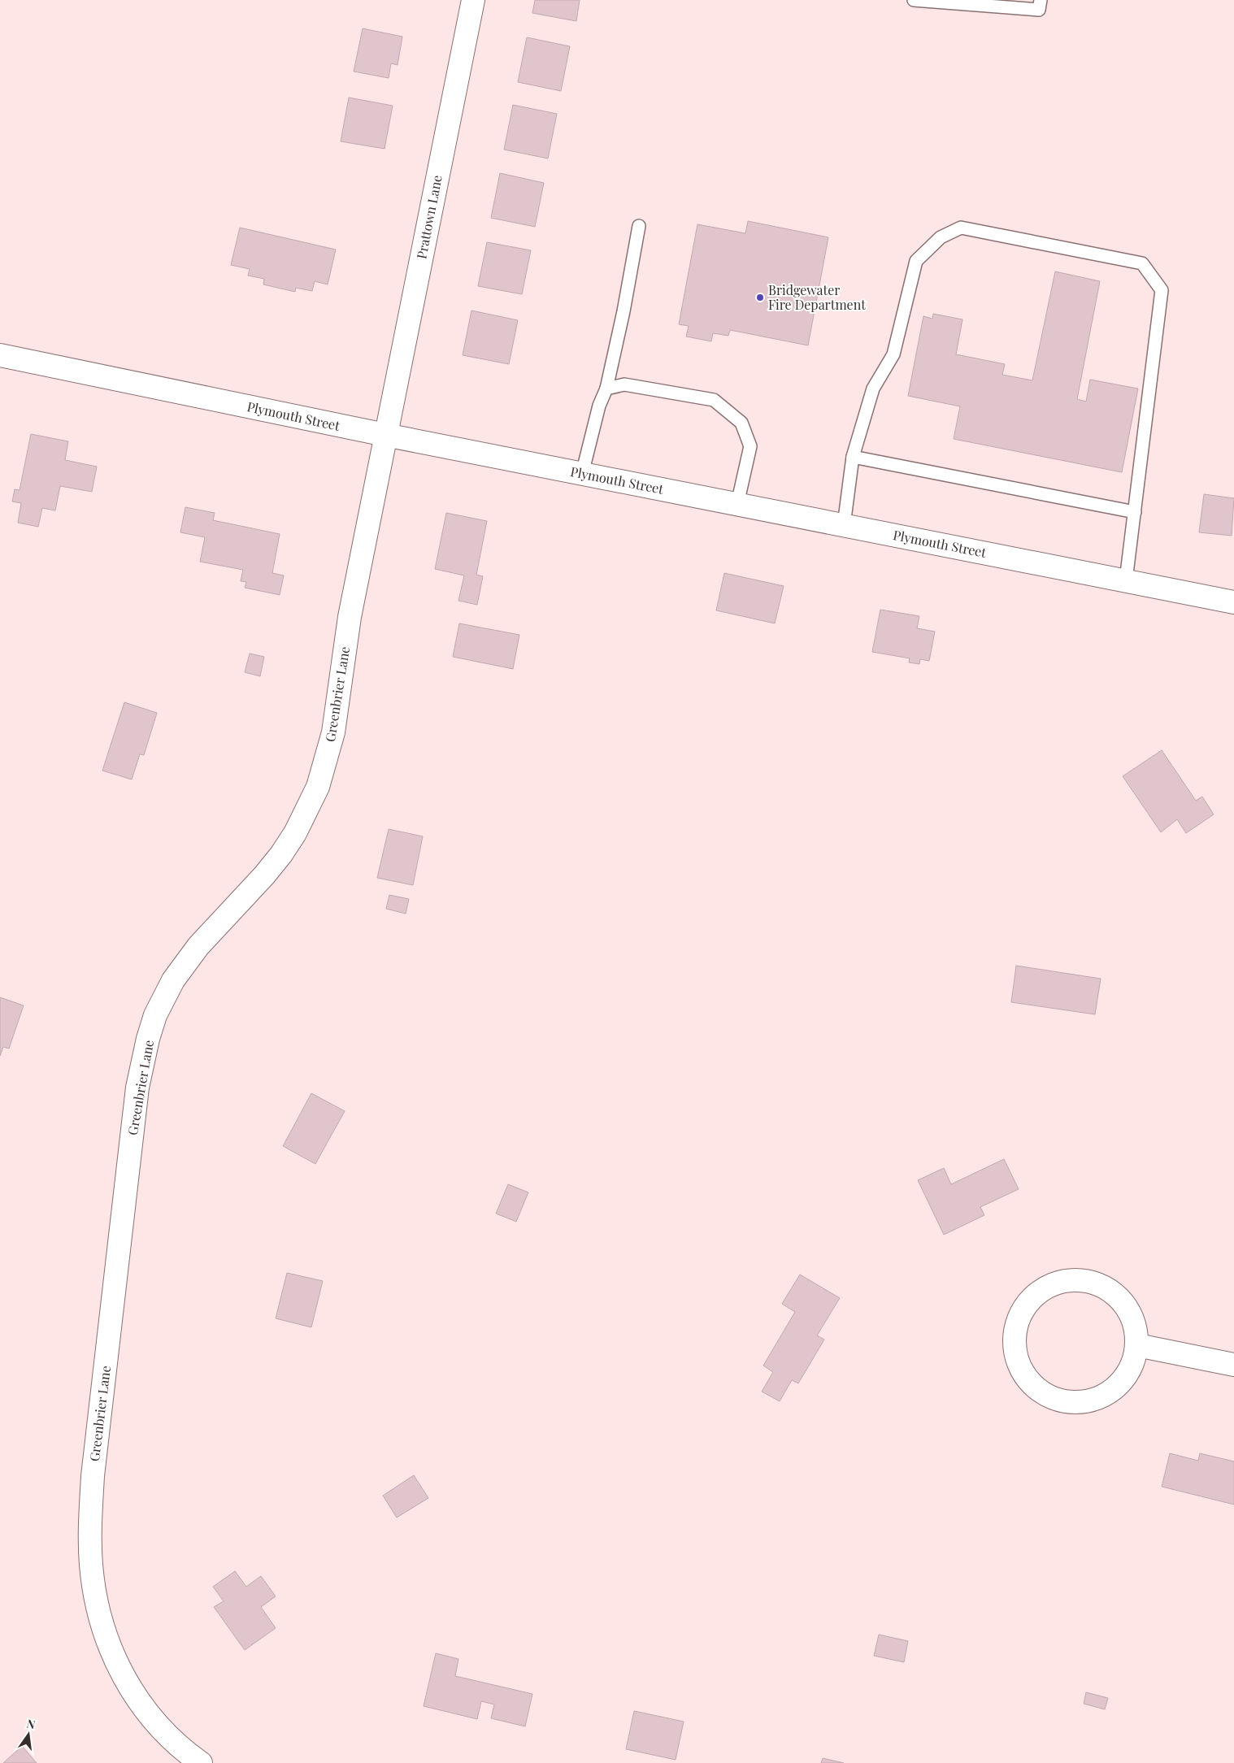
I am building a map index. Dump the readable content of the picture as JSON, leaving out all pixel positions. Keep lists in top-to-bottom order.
{
  "streets": {
    "street": ["Prattown Lane", "Plymouth Street", "Greenbrier Lane"]
  },
  "crossings": [
    ["Prattown Lane", "Plymouth Street"],
    ["Prattown Lane", "Greenbrier Lane"],
    ["Plymouth Street", "Greenbrier Lane"]
  ],
  "places": ["Bridgewater Fire Department"],
  "north": "top"
}
